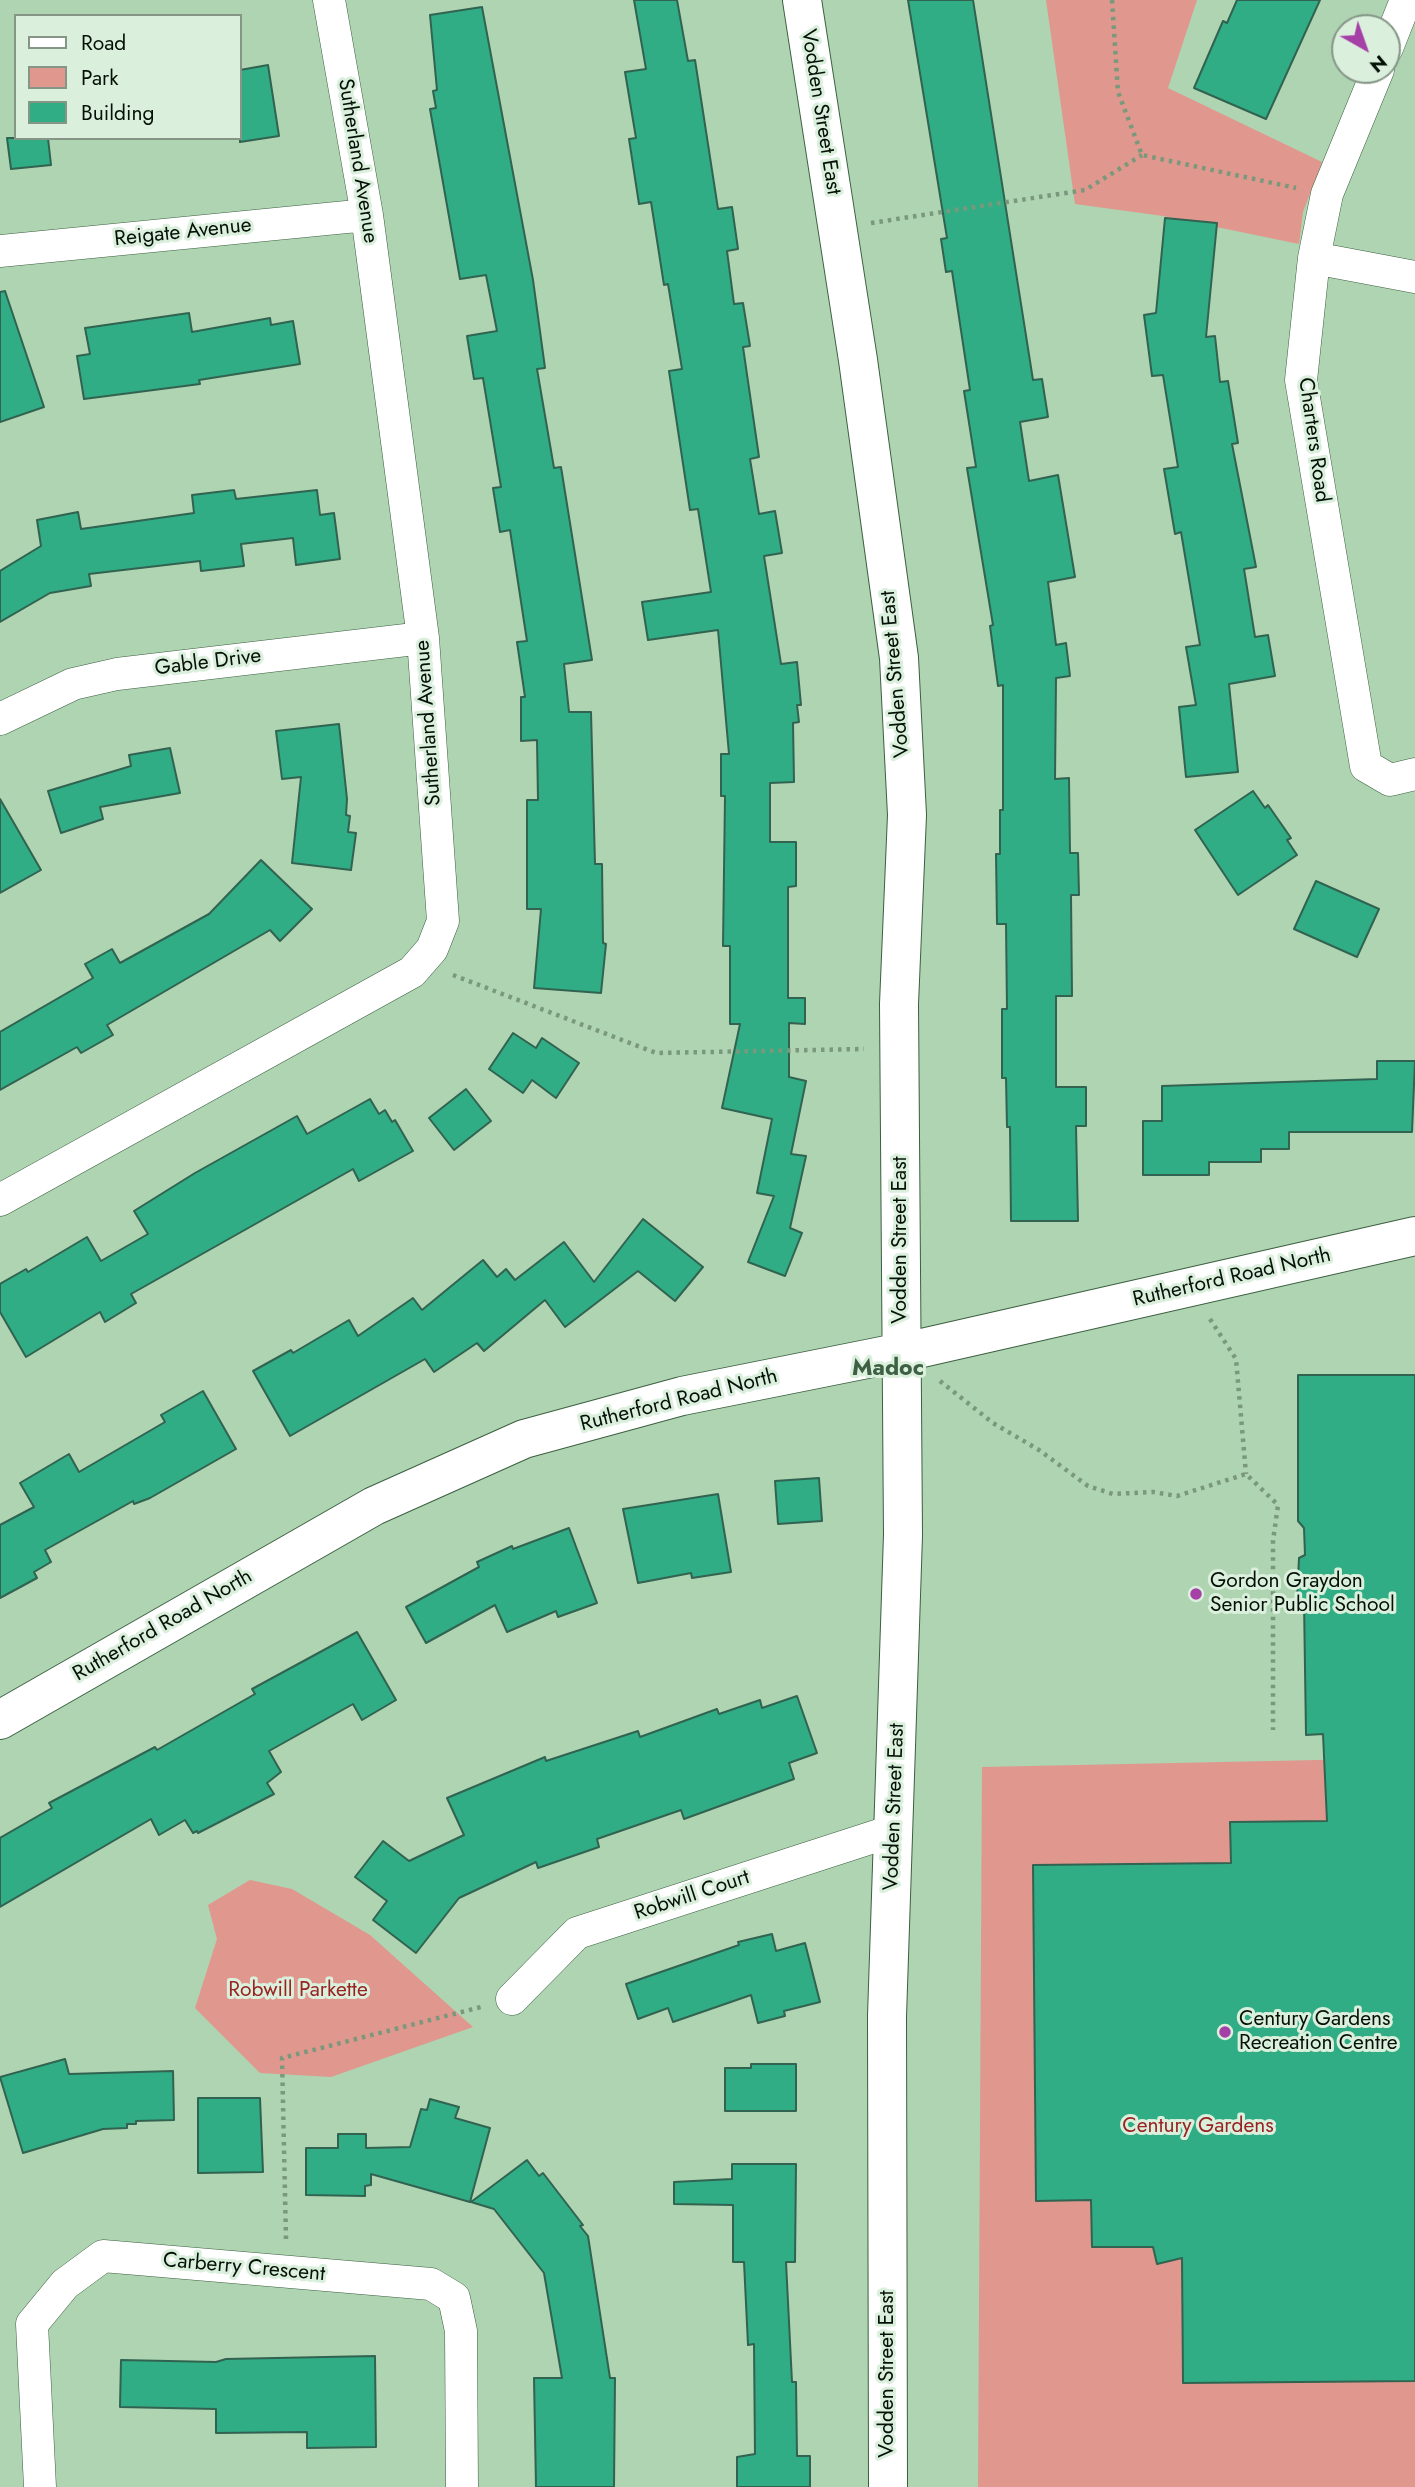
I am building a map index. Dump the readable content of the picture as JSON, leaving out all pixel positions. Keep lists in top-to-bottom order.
{
  "streets": {
    "street": [
      "Vodden Street East",
      "Sutherland Avenue",
      "Reigate Avenue",
      "Charters Road",
      "Gable Drive",
      "Rutherford Road North",
      "Robwill Court",
      "Carberry Crescent"
    ]
  },
  "crossings": [
    ["Vodden Street East", "Rutherford Road North"],
    ["Vodden Street East", "Robwill Court"],
    ["Sutherland Avenue", "Reigate Avenue"],
    ["Sutherland Avenue", "Gable Drive"]
  ],
  "districts": ["Madoc"],
  "parks": ["Robwill Parkette", "Century Gardens"],
  "places": ["Gordon Graydon Senior Public School", "Century Gardens Recreation Centre"],
  "legend": ["Road", "Park", "Building"],
  "north": "bottom right"
}
